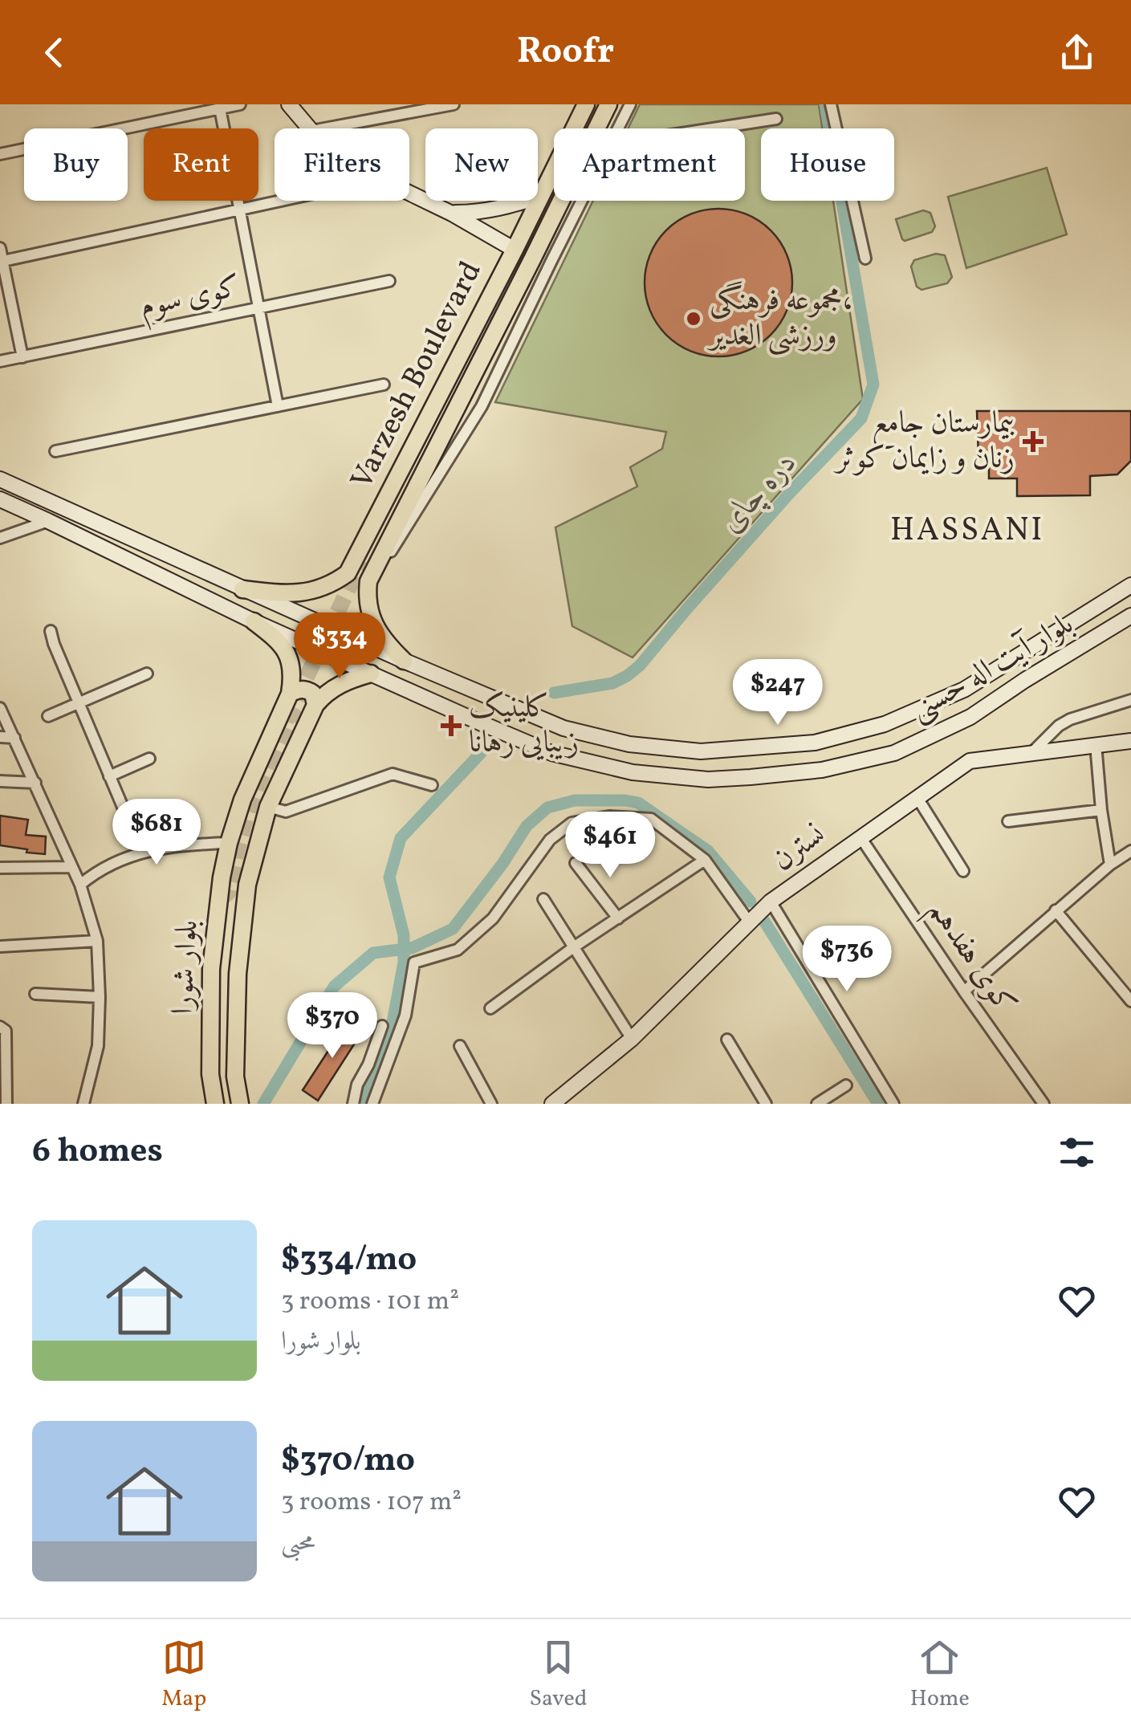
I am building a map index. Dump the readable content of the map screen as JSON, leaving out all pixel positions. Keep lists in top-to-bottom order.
{
  "streets": {
    "main road": [
      "Varzesh Boulevard",
      "بلوار آیت اله حسنی",
      "نسترن",
      "بلوار شورا"
    ],
    "street": ["کوی سوم", "کوی هفدهم"]
  },
  "crossings": [
    ["بلوار آیت اله حسنی", "بلوار شورا"],
    ["نسترن", "کوی هفدهم"]
  ],
  "districts": ["HASSANI"],
  "water": ["دره چای"],
  "places": {
    "other": ["مجموعه فرهنگی، ورزشی الغدیر"],
    "health": ["بیمارستان جامع زنان و زایمان کوثر", "کلینیک زیبایی رهانا"]
  },
  "page": {
    "header": "Roofr",
    "chip": [
      "Buy",
      "Rent",
      "Filters",
      "New",
      "Apartment",
      "House"
    ],
    "price": [
      "$334",
      "$247",
      "$681",
      "$461",
      "$736",
      "$370"
    ],
    "heading": "6 homes",
    "list": [
      {
        "name": "$334/mo",
        "note": "3 rooms · 101 m² · بلوار شورا"
      },
      {
        "name": "$370/mo",
        "note": "3 rooms · 107 m² · محبی"
      }
    ],
    "tabs": ["Map", "Saved", "Home"]
  }
}
